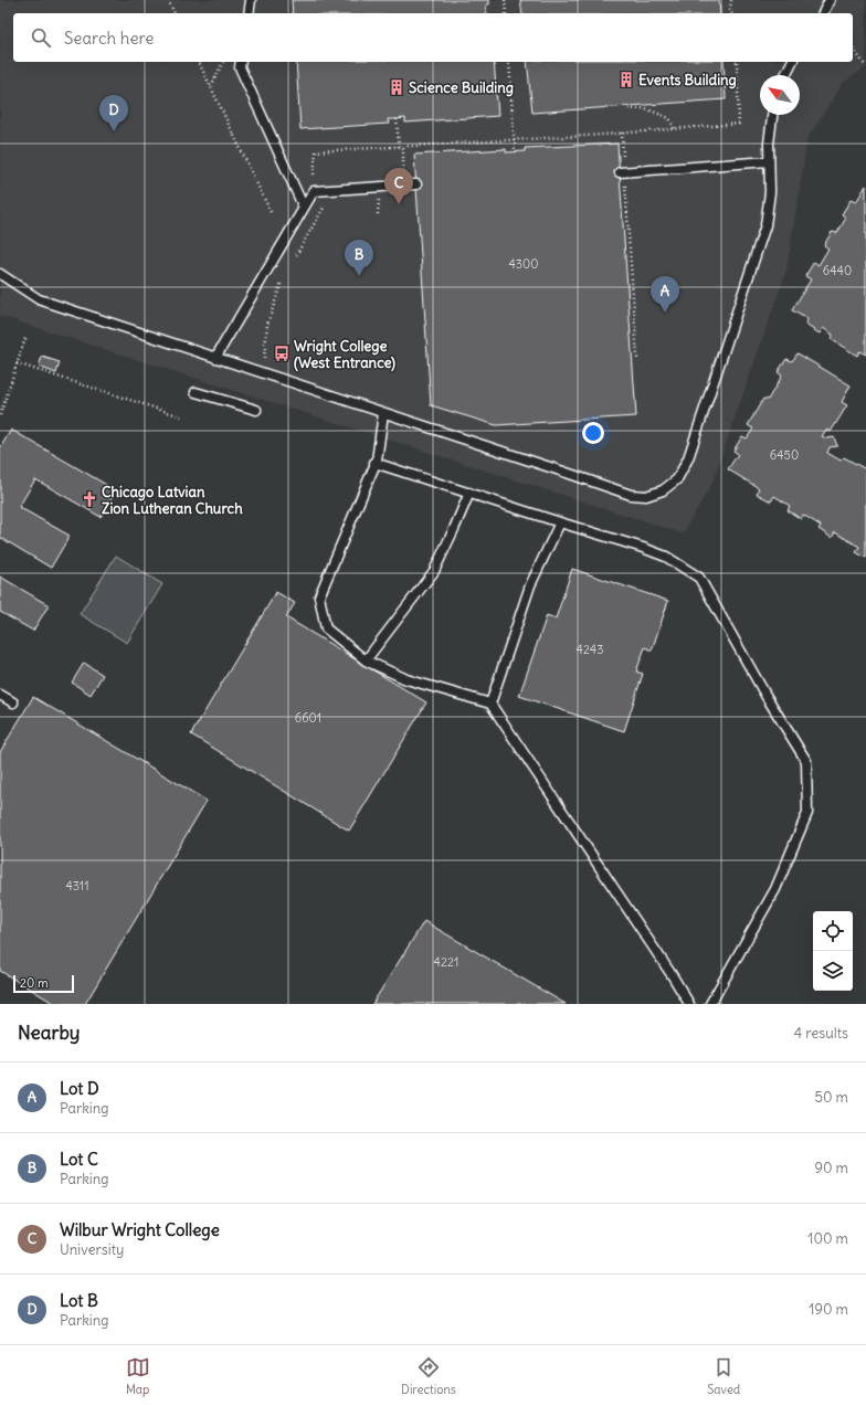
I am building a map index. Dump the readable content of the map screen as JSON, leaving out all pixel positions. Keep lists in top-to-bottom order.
{
  "places": {
    "building": ["Events Building", "Science Building"],
    "bus stop": ["Wright College (West Entrance)"],
    "church": ["Chicago Latvian Zion Lutheran Church"]
  },
  "house_numbers": [
    "4300",
    "6440",
    "6450",
    "4243",
    "6601",
    "4311",
    "4221"
  ],
  "scale_bar": "20 m",
  "north": "top left",
  "page": {
    "search": "Search here",
    "pins": [
      "D",
      "C",
      "B",
      "A"
    ],
    "scale": "20 m",
    "heading": ["Nearby", "4 results"],
    "list": [
      {
        "mark": "A",
        "name": "Lot D",
        "note": "Parking",
        "value": "50 m"
      },
      {
        "mark": "B",
        "name": "Lot C",
        "note": "Parking",
        "value": "90 m"
      },
      {
        "mark": "C",
        "name": "Wilbur Wright College",
        "note": "University",
        "value": "100 m"
      },
      {
        "mark": "D",
        "name": "Lot B",
        "note": "Parking",
        "value": "190 m"
      }
    ],
    "nav": ["Map", "Directions", "Saved"]
  }
}
